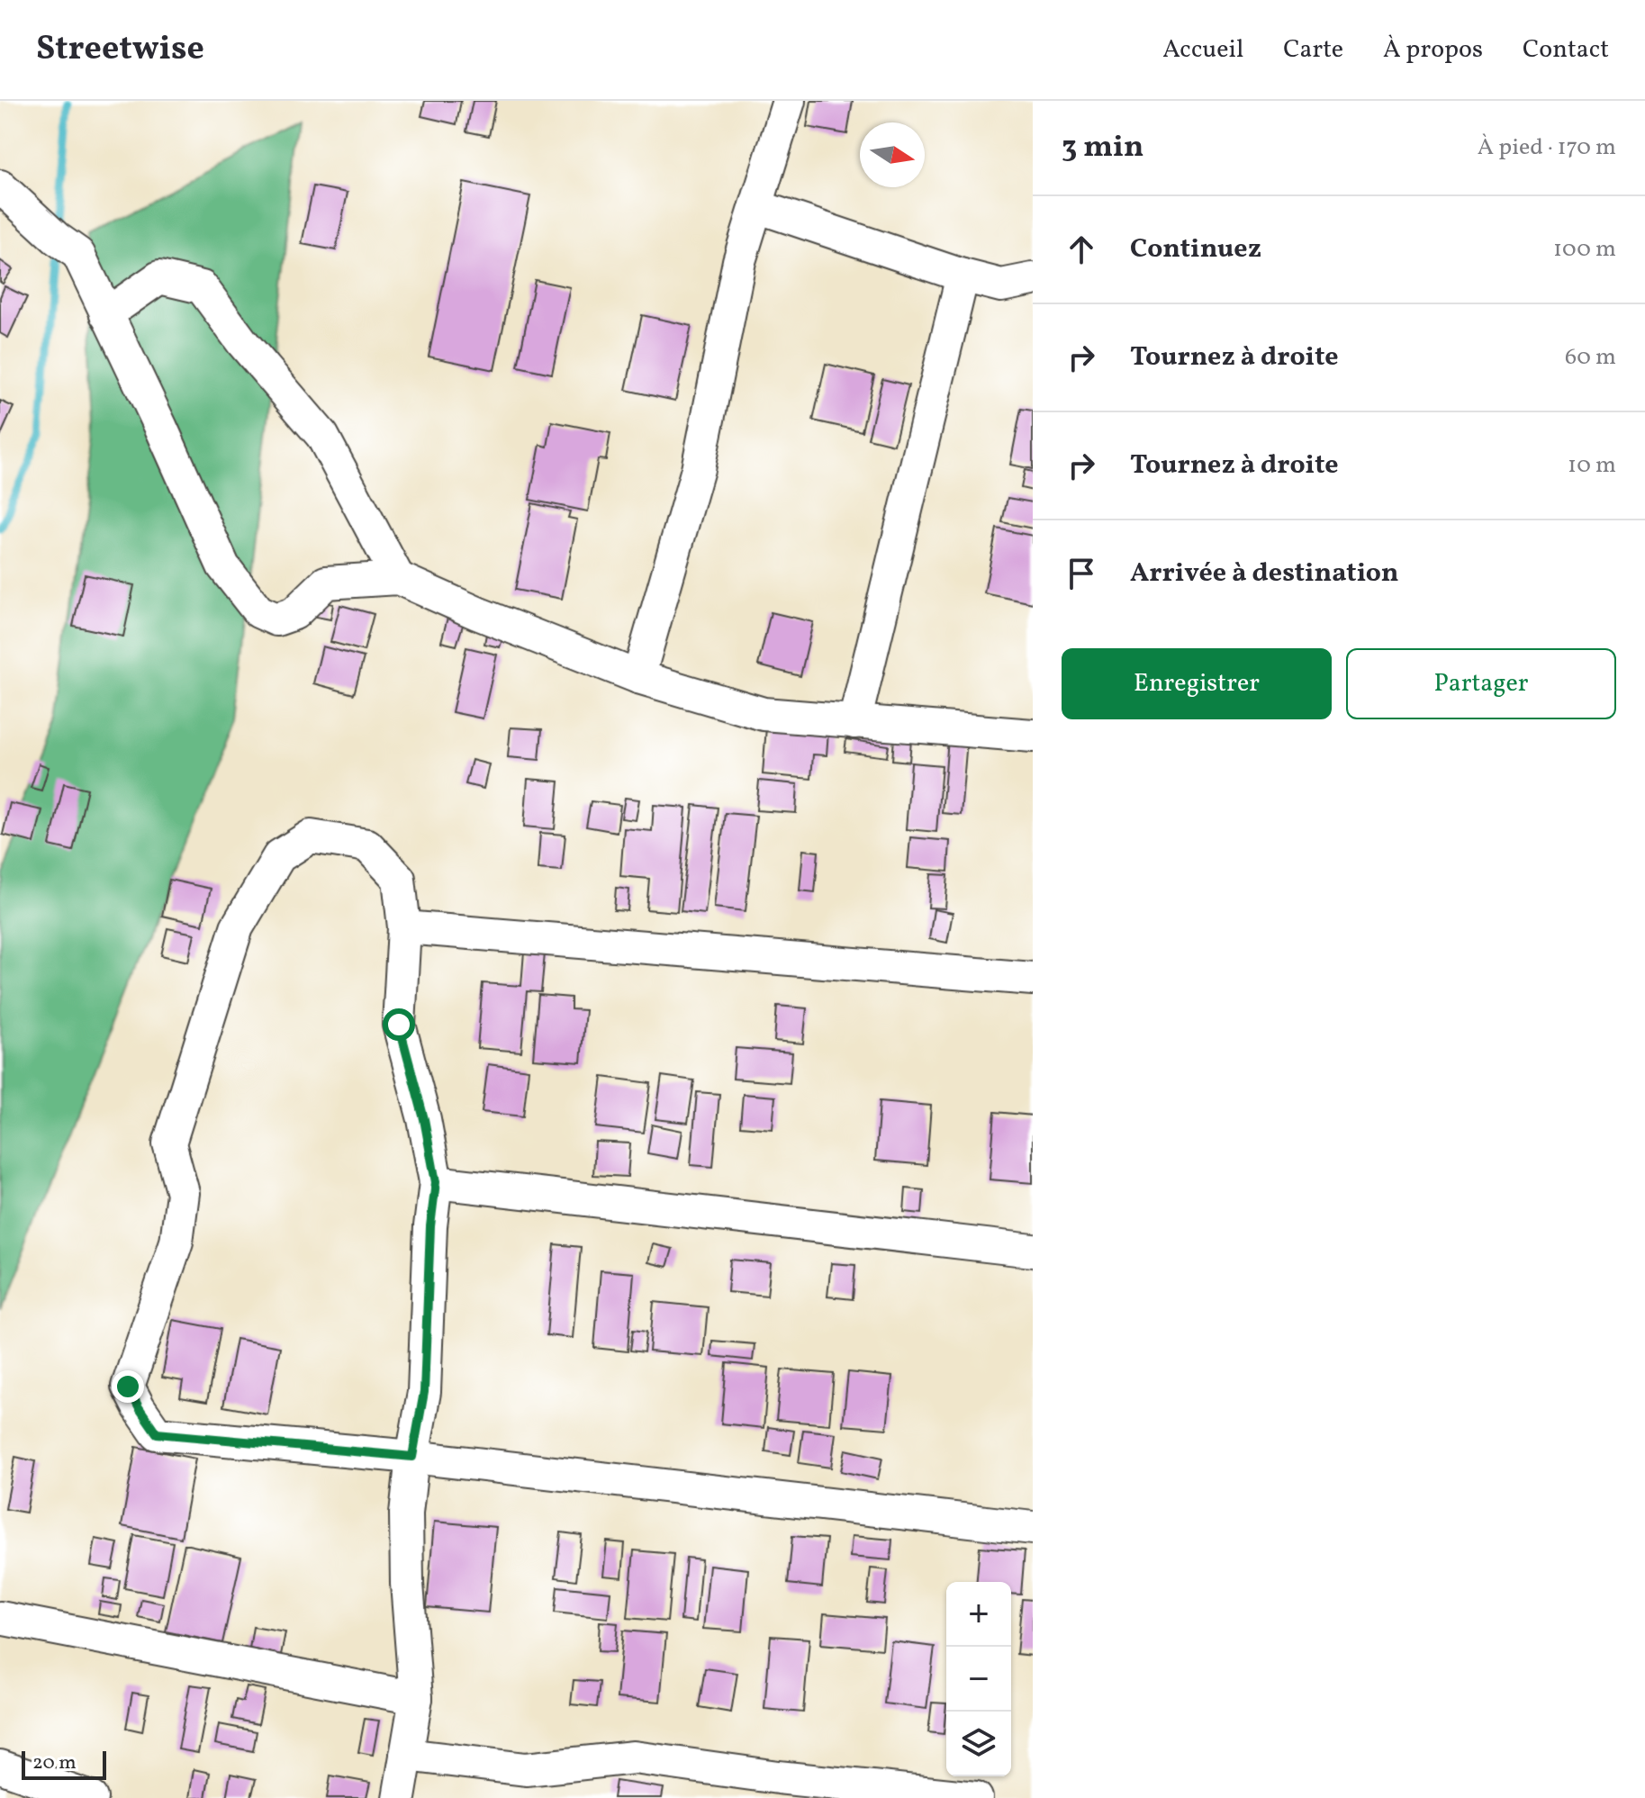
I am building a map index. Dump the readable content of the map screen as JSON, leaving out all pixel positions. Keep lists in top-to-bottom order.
{
  "scale_bar": "20 m",
  "north": "right",
  "page": {
    "header": "Streetwise",
    "nav": [
      "Accueil",
      "Carte",
      "À propos",
      "Contact"
    ],
    "heading": ["3 min", "À pied · 170 m"],
    "list": [
      ["Continuez", "100 m"],
      ["Tournez à droite", "60 m"],
      ["Tournez à droite", "10 m"],
      "Arrivée à destination"
    ],
    "buttons": ["Enregistrer", "Partager"],
    "map_buttons": ["+", "−"],
    "scale": "20 m"
  }
}
